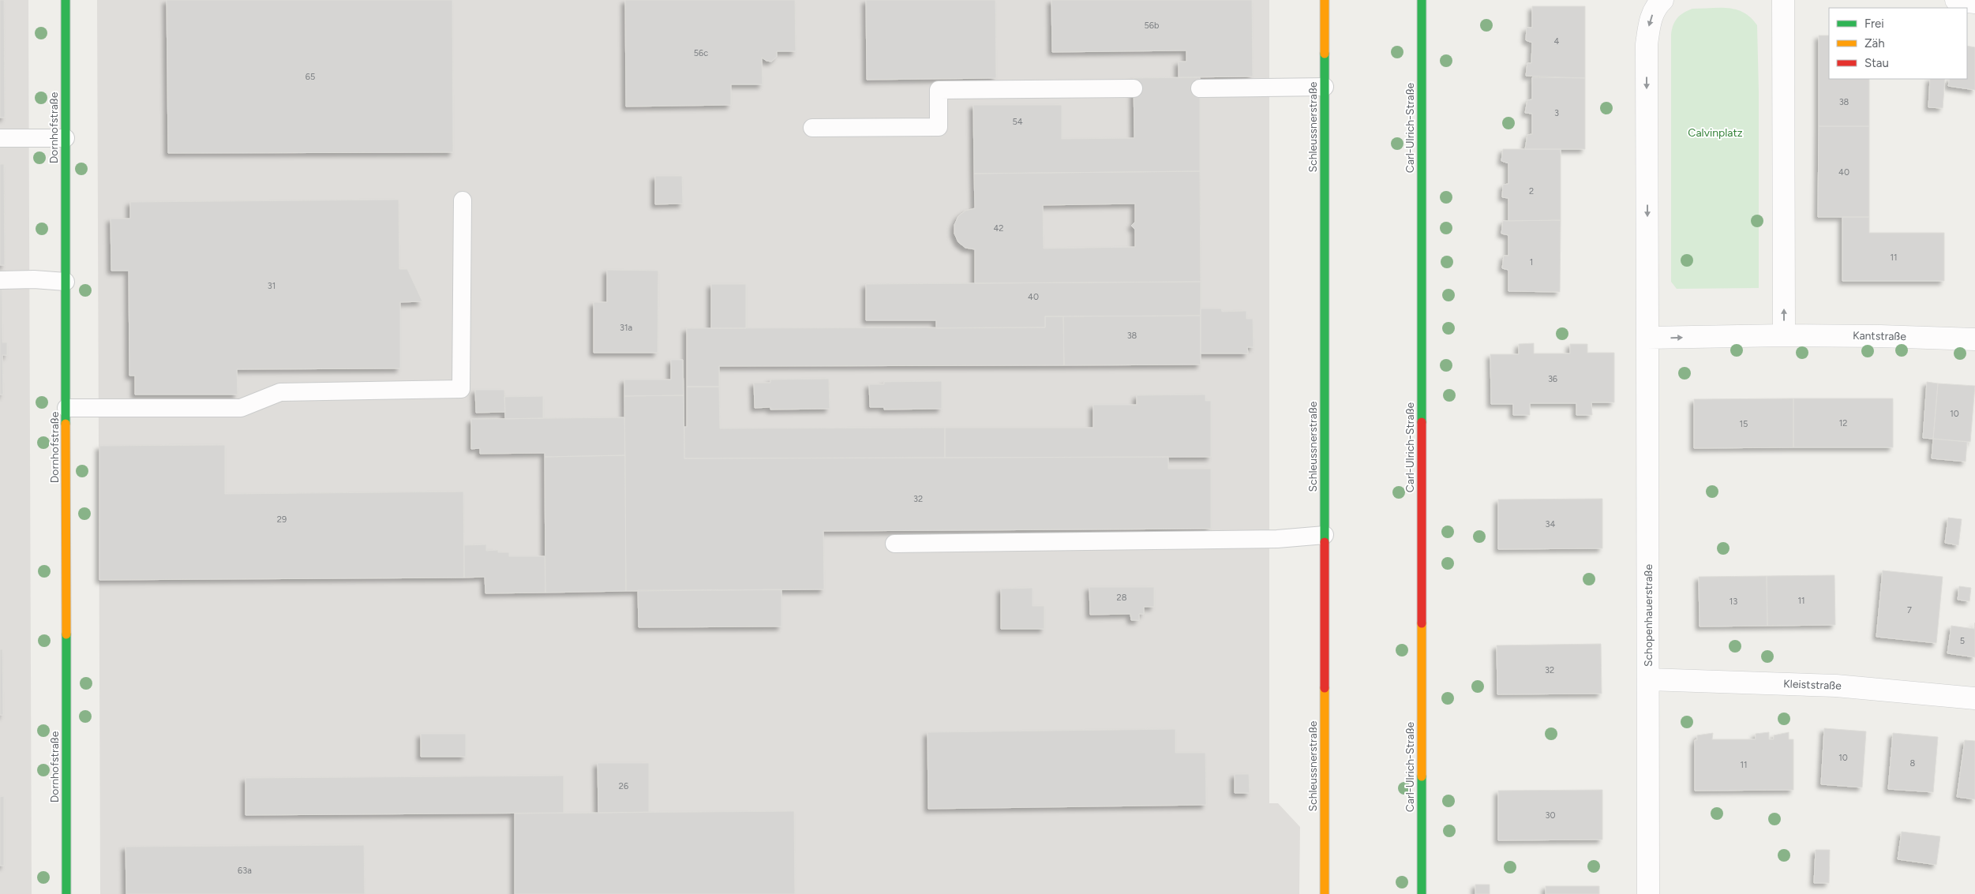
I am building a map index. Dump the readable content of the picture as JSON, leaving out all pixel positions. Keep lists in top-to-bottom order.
{
  "streets": {
    "street": [
      "Schleussnerstraße",
      "Dornhofstraße",
      "Carl-Ulrich-Straße",
      "Kantstraße",
      "Schopenhauerstraße",
      "Kleiststraße"
    ]
  },
  "crossings": [
    ["Schopenhauerstraße", "Kleiststraße"]
  ],
  "parks": ["Calvinplatz"],
  "house_numbers": [
    "56b",
    "4",
    "56c",
    "65",
    "38",
    "3",
    "54",
    "40",
    "2",
    "42",
    "11",
    "1",
    "31",
    "40",
    "31a",
    "38",
    "36",
    "10",
    "12",
    "15",
    "32",
    "29",
    "34",
    "28",
    "11",
    "13",
    "7",
    "5",
    "32",
    "10",
    "8",
    "11",
    "26",
    "30",
    "63a"
  ],
  "legend": ["Frei", "Zäh", "Stau"]
}
